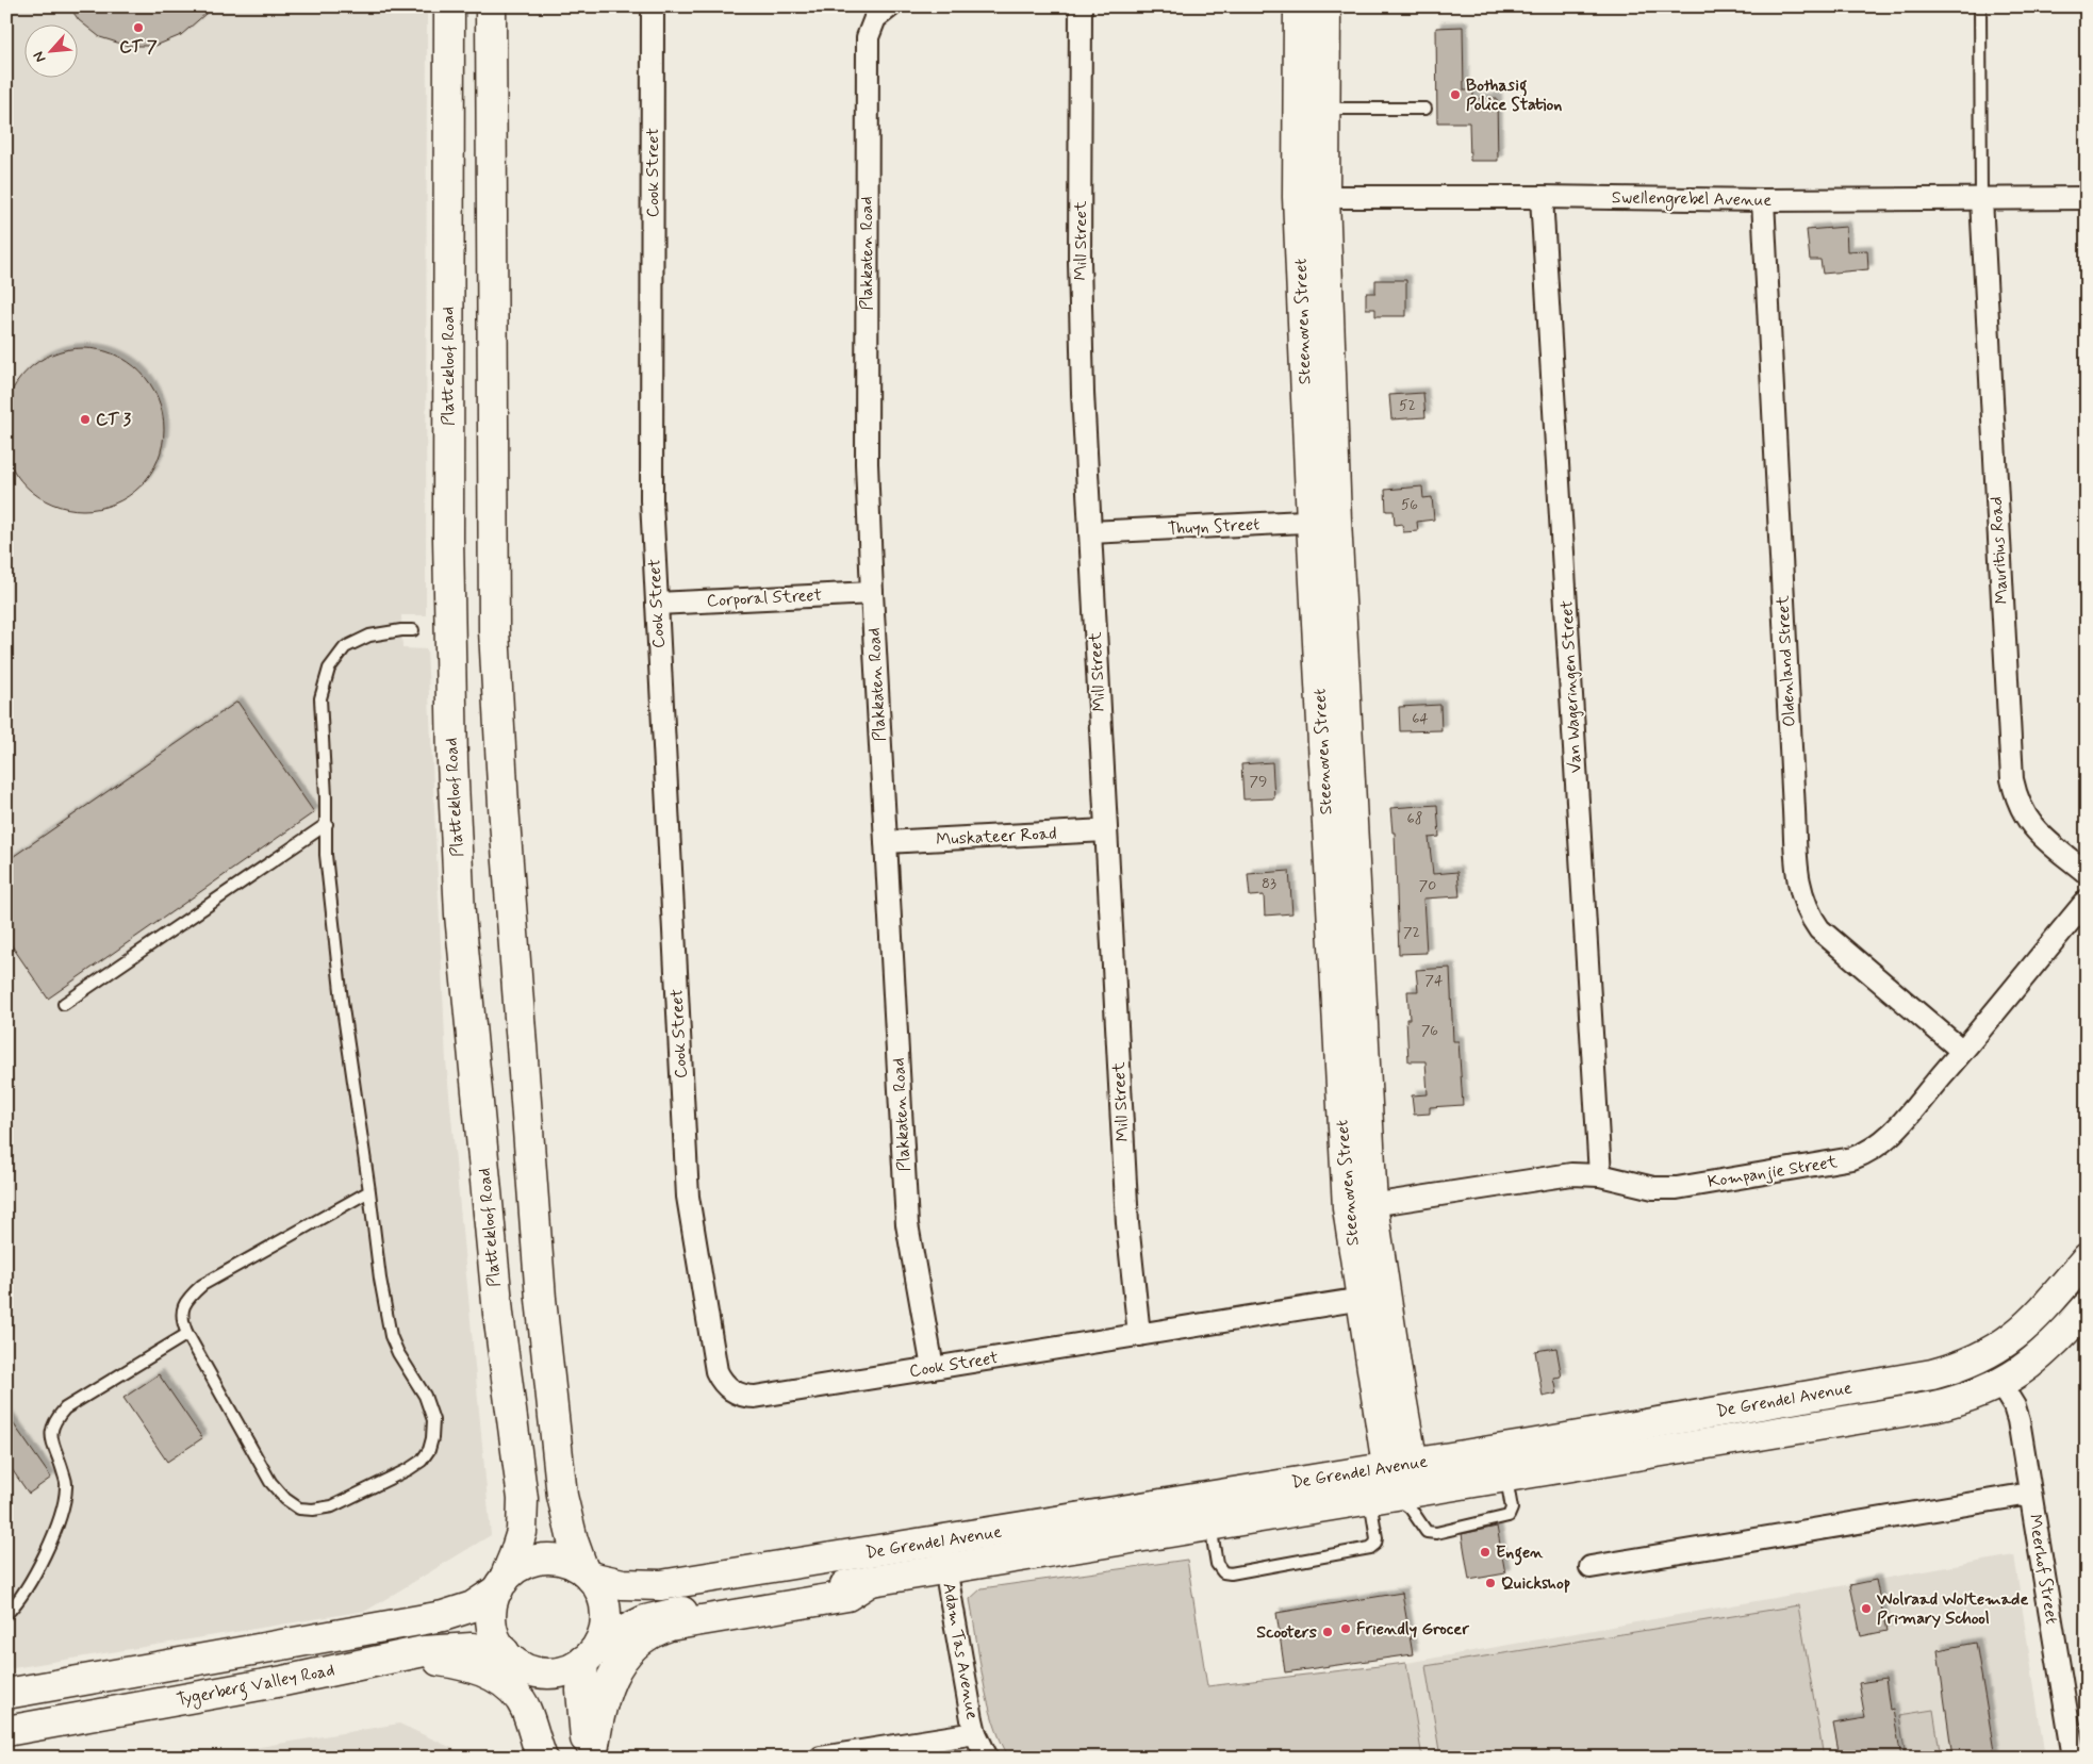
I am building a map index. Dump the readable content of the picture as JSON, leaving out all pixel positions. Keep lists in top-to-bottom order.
{
  "streets": {
    "main road": [
      "Steenoven Street",
      "Plattekloof Road",
      "De Grendel Avenue",
      "Tygerberg Valley Road"
    ],
    "street": [
      "Cook Street",
      "Swellengrebel Avenue",
      "Mill Street",
      "Plakkaten Road",
      "Thuyn Street",
      "Mauritius Road",
      "Corporal Street",
      "Oldenland Street",
      "Van Wageringen Street",
      "Muskateer Road",
      "Kompanjie Street",
      "Meerhof Street",
      "Adam Tas Avenue"
    ]
  },
  "crossings": [
    ["Cook Street", "Mill Street"],
    ["Cook Street", "Plakkaten Road"],
    ["Cook Street", "Steenoven Street"],
    ["Cook Street", "Corporal Street"],
    ["Swellengrebel Avenue", "Steenoven Street"],
    ["Swellengrebel Avenue", "Mauritius Road"],
    ["Swellengrebel Avenue", "Oldenland Street"],
    ["Swellengrebel Avenue", "Van Wageringen Street"],
    ["Mill Street", "Thuyn Street"],
    ["Mill Street", "Muskateer Road"],
    ["Plakkaten Road", "Corporal Street"],
    ["Plakkaten Road", "Muskateer Road"],
    ["Steenoven Street", "Thuyn Street"],
    ["Steenoven Street", "Kompanjie Street"],
    ["Steenoven Street", "De Grendel Avenue"],
    ["Plattekloof Road", "De Grendel Avenue"],
    ["Plattekloof Road", "Tygerberg Valley Road"],
    ["Oldenland Street", "Kompanjie Street"],
    ["Van Wageringen Street", "Kompanjie Street"],
    ["De Grendel Avenue", "Meerhof Street"],
    ["De Grendel Avenue", "Adam Tas Avenue"],
    ["De Grendel Avenue", "Tygerberg Valley Road"]
  ],
  "places": [
    "CT 7",
    "Bothasig Police Station",
    "CT 3",
    "Engen",
    "Quickshop",
    "Wolraad Woltemade Primary School",
    "Friendly Grocer",
    "Scooters"
  ],
  "house_numbers": [
    "52",
    "56",
    "64",
    "79",
    "68",
    "83",
    "70",
    "72",
    "74",
    "76"
  ],
  "north": "bottom left"
}
